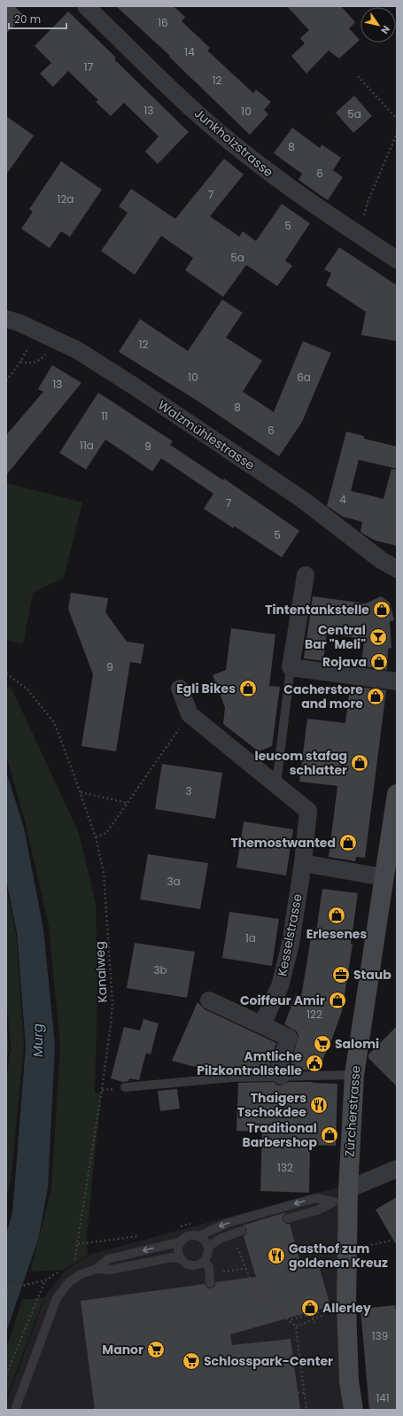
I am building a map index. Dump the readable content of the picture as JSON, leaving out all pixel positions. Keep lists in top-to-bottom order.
{
  "streets": {
    "main road": ["Zürcherstrasse"],
    "street": ["Junkholzstrasse", "Walzmühlestrasse", "Kesselstrasse"],
    "path": ["Kanalweg"]
  },
  "water": ["Murg"],
  "places": {
    "shop": [
      "Tintentankstelle",
      "Rojava",
      "Egli Bikes",
      "Cacherstore and more",
      "leucom stafag schlatter",
      "Themostwanted",
      "Erlesenes",
      "Coiffeur Amir",
      "Traditional Barbershop",
      "Allerley"
    ],
    "bar": ["Central Bar \"Meli\""],
    "office": ["Staub"],
    "supermarket": ["Salomi", "Manor", "Schlosspark-Center"],
    "public building": ["Amtliche Pilzkontrollstelle"],
    "restaurant": ["Thaigers Tschokdee", "Gasthof zum goldenen Kreuz"]
  },
  "house_numbers": [
    "16",
    "14",
    "17",
    "12",
    "13",
    "10",
    "5a",
    "8",
    "6",
    "7",
    "12a",
    "5",
    "5a",
    "12",
    "10",
    "6a",
    "13",
    "8",
    "11",
    "6",
    "11a",
    "9",
    "4",
    "7",
    "5",
    "9",
    "3",
    "3a",
    "1a",
    "3b",
    "122",
    "132",
    "139",
    "141"
  ],
  "scale_bar": "20 m",
  "north": "bottom right"
}
